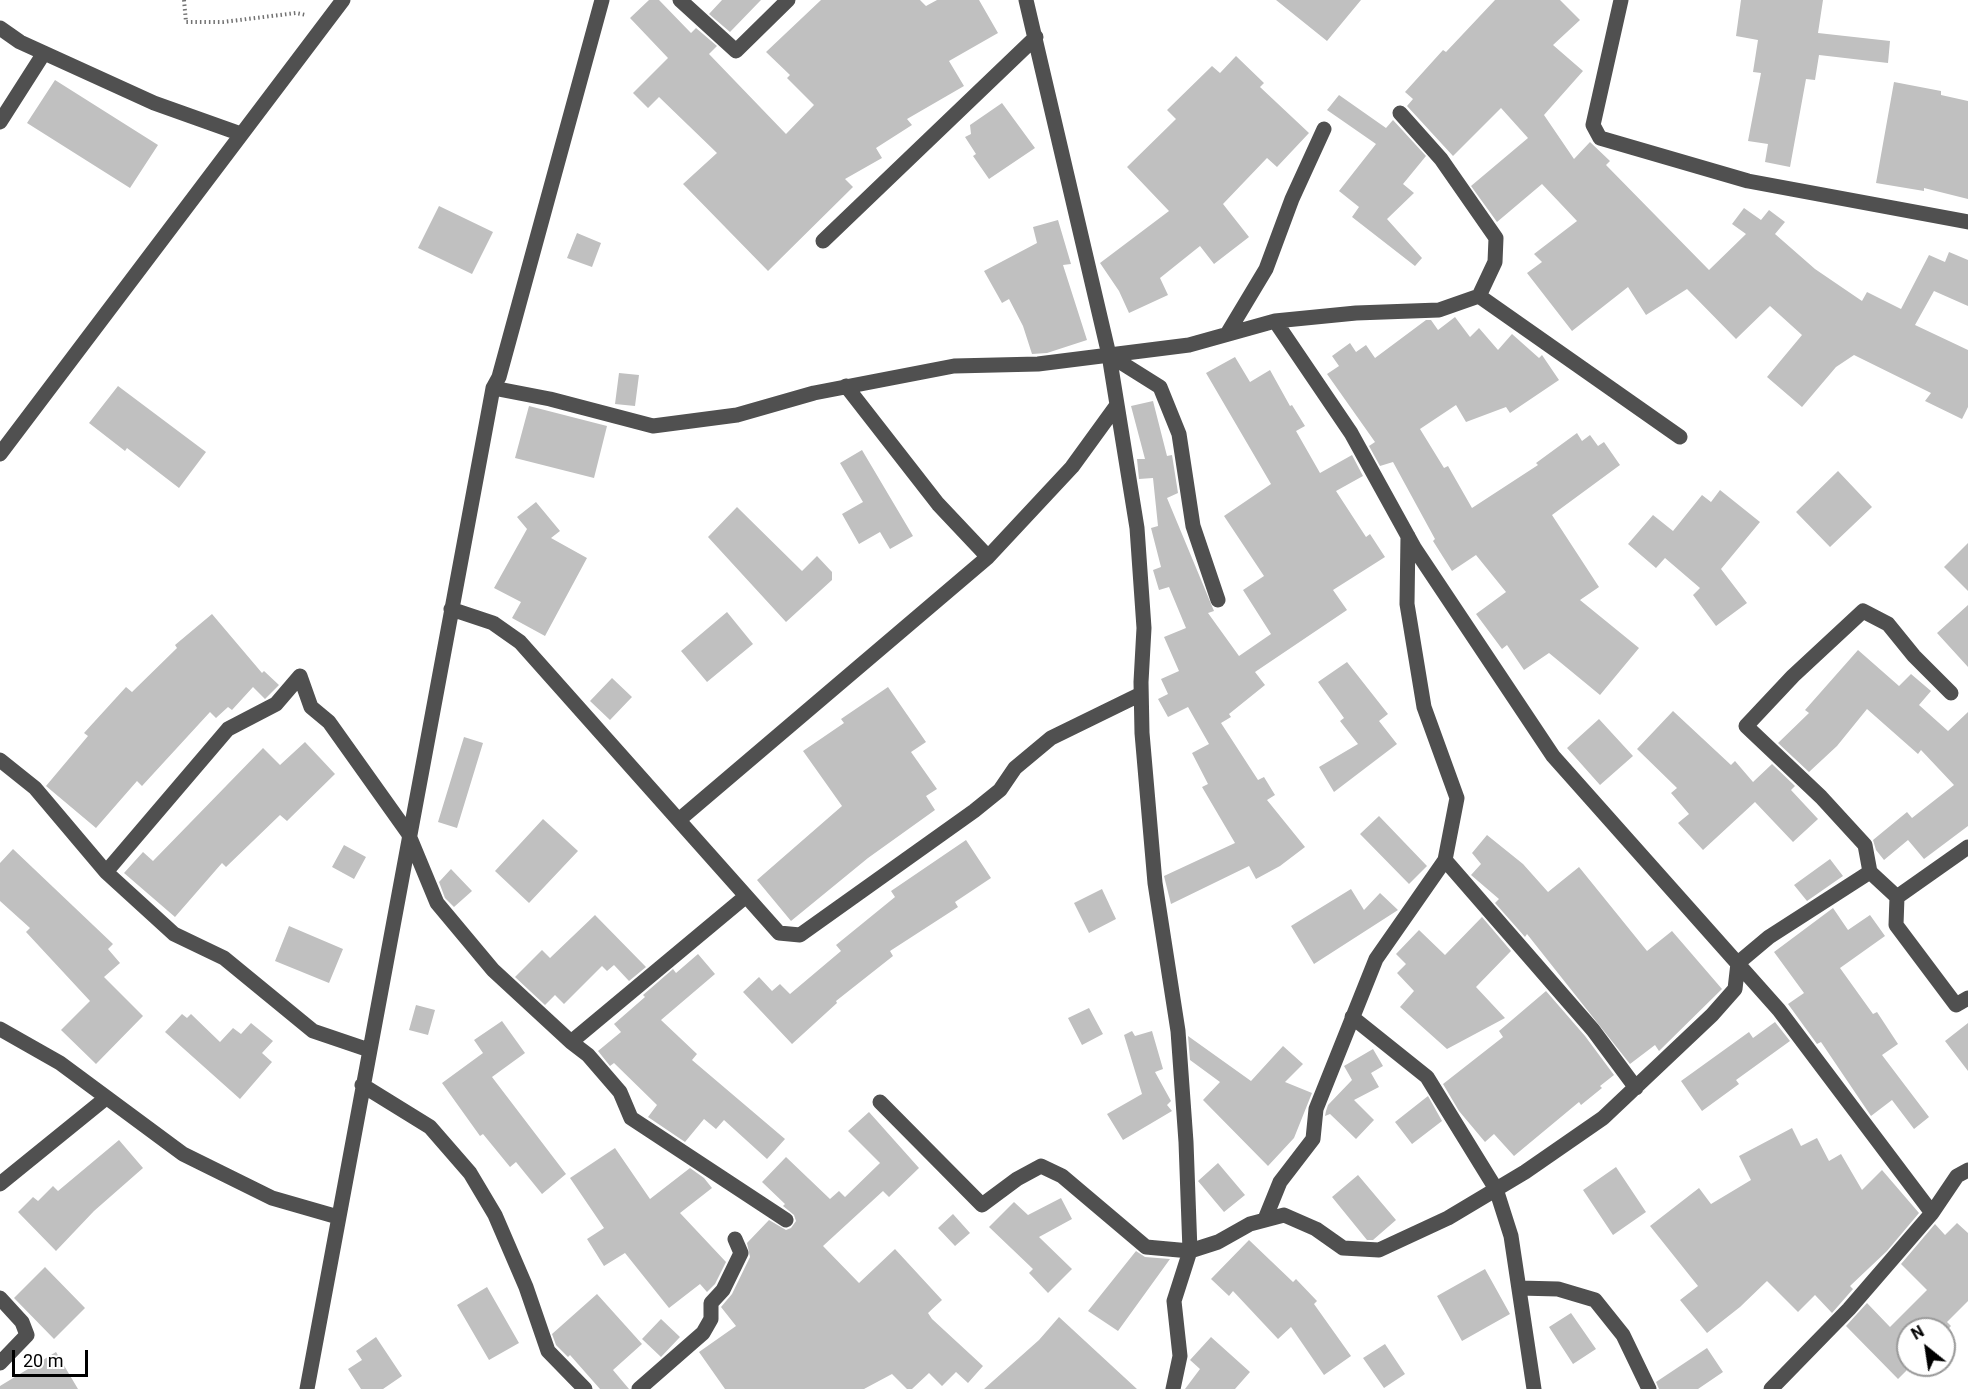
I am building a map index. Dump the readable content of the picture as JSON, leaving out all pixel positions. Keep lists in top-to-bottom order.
{
  "scale_bar": "20 m",
  "north": "top left"
}
